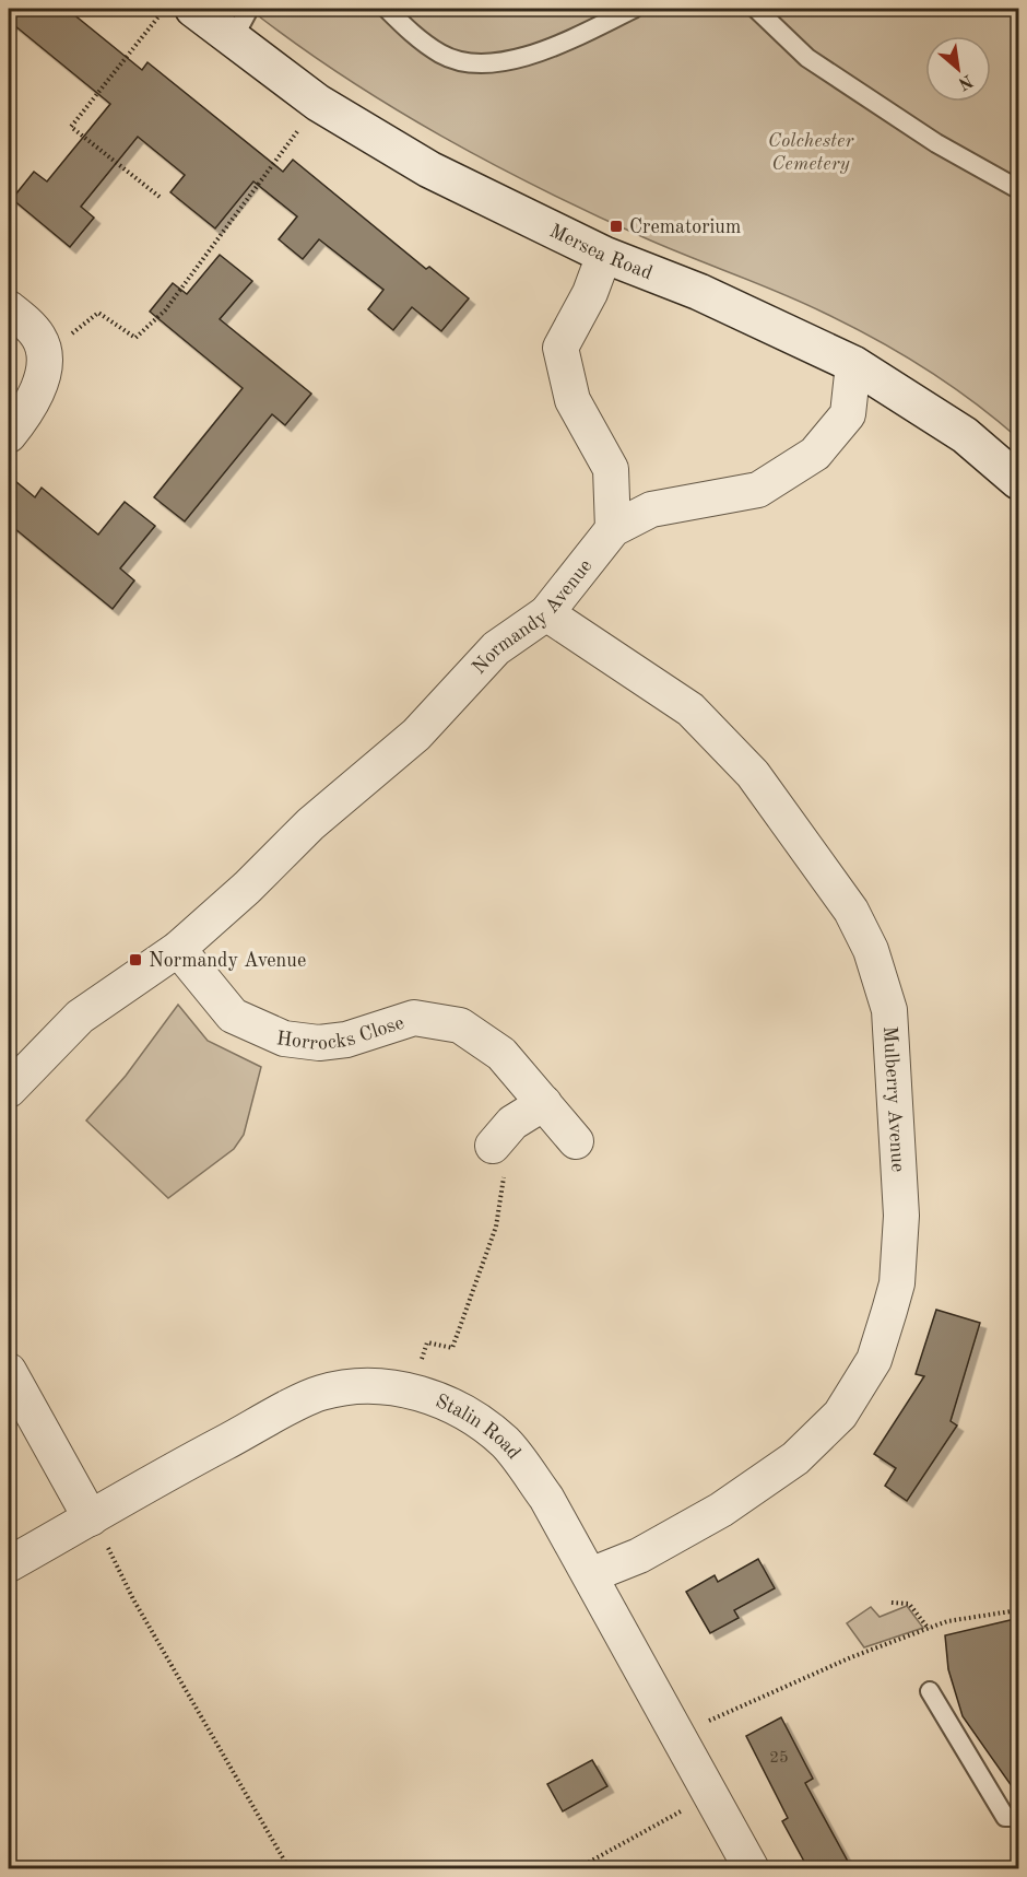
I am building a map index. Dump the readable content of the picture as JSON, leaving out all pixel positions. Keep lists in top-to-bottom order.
{
  "streets": {
    "main road": ["Mersea Road"],
    "street": [
      "Normandy Avenue",
      "Horrocks Close",
      "Mulberry Avenue",
      "Stalin Road"
    ]
  },
  "crossings": [
    ["Mersea Road", "Normandy Avenue"],
    ["Normandy Avenue", "Horrocks Close"],
    ["Normandy Avenue", "Mulberry Avenue"],
    ["Mulberry Avenue", "Stalin Road"]
  ],
  "parks": ["Colchester Cemetery"],
  "places": {
    "transit": ["Crematorium", "Normandy Avenue"]
  },
  "house_numbers": ["25"],
  "north": "bottom right"
}
